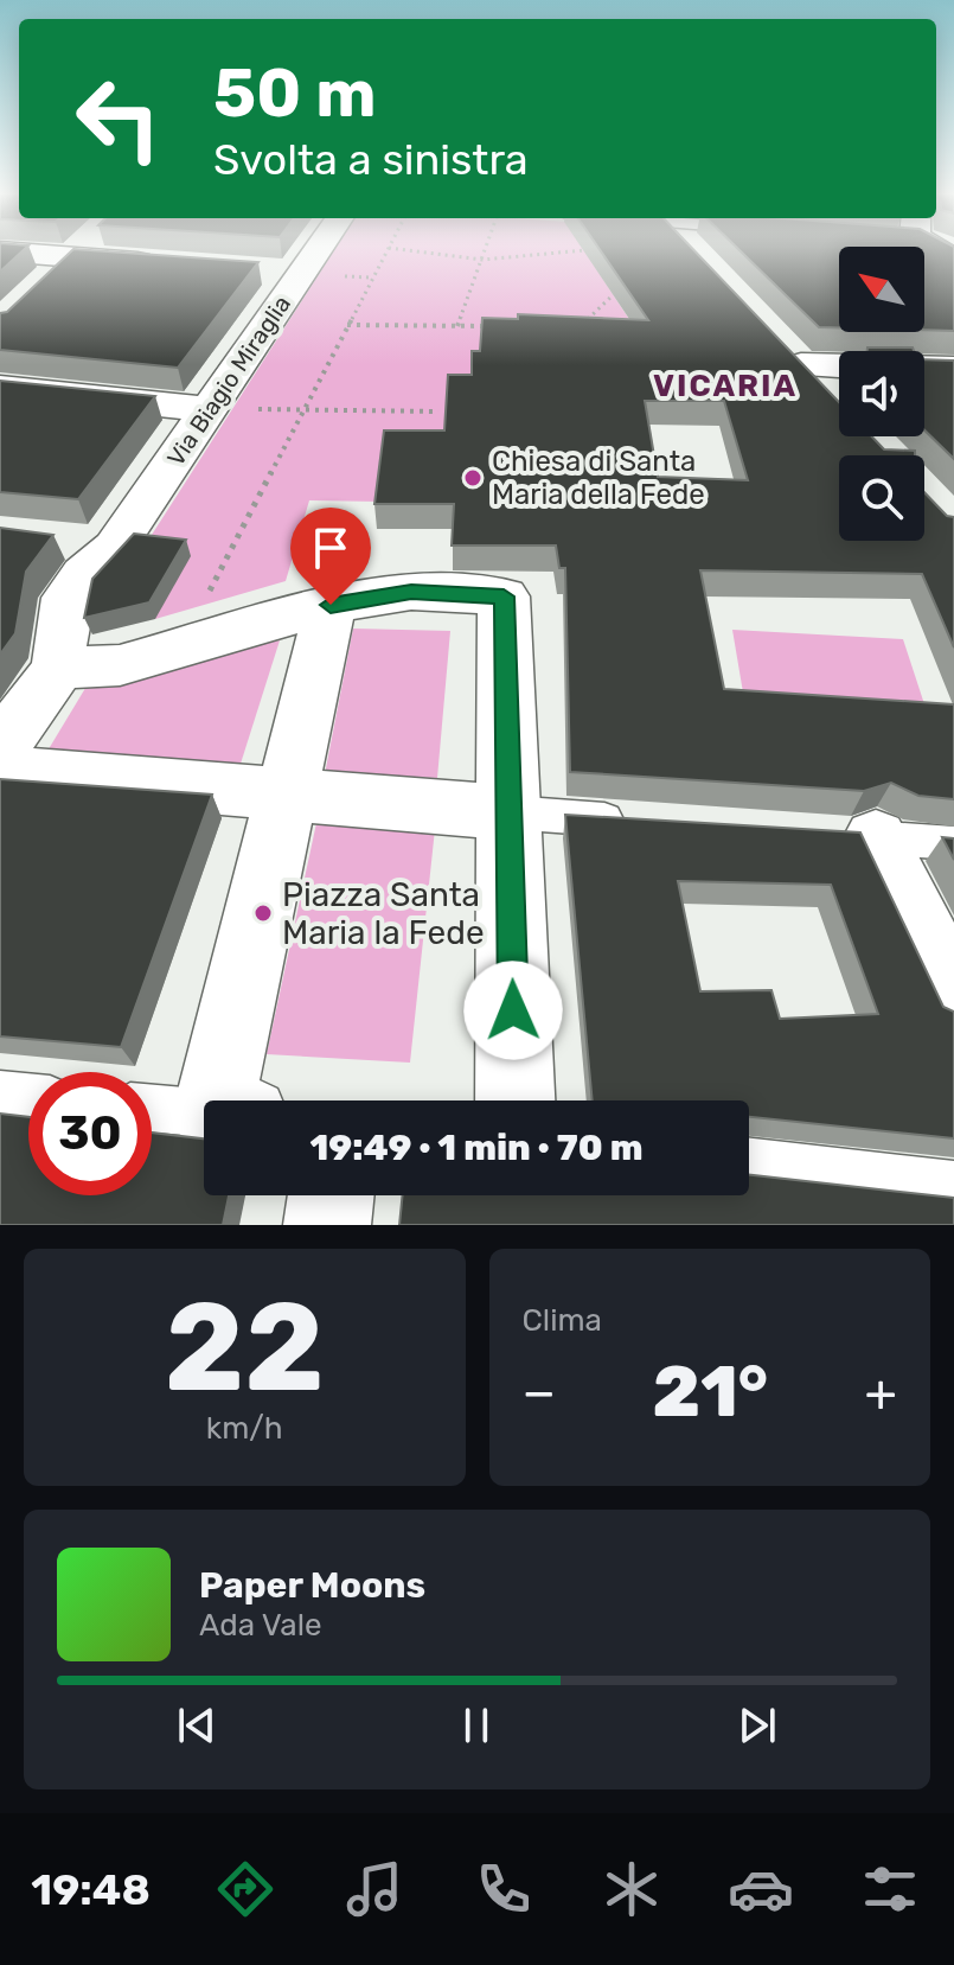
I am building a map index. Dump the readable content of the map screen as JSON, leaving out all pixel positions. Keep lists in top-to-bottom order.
{
  "streets": {
    "street": ["Via Biagio Miraglia"]
  },
  "districts": ["VICARIA"],
  "places": ["Chiesa di Santa Maria della Fede", "Piazza Santa Maria la Fede"],
  "north": "top left",
  "page": {
    "turn": ["50 m", "Svolta a sinistra"],
    "limit": "30",
    "trip": "19:49 · 1 min · 70 m",
    "tile": [
      ["22", "km/h"],
      "Clima"
    ],
    "heat": ["−", "21°", "+"],
    "song": ["Paper Moons", "Ada Vale"],
    "tabs": "19:48"
  }
}
